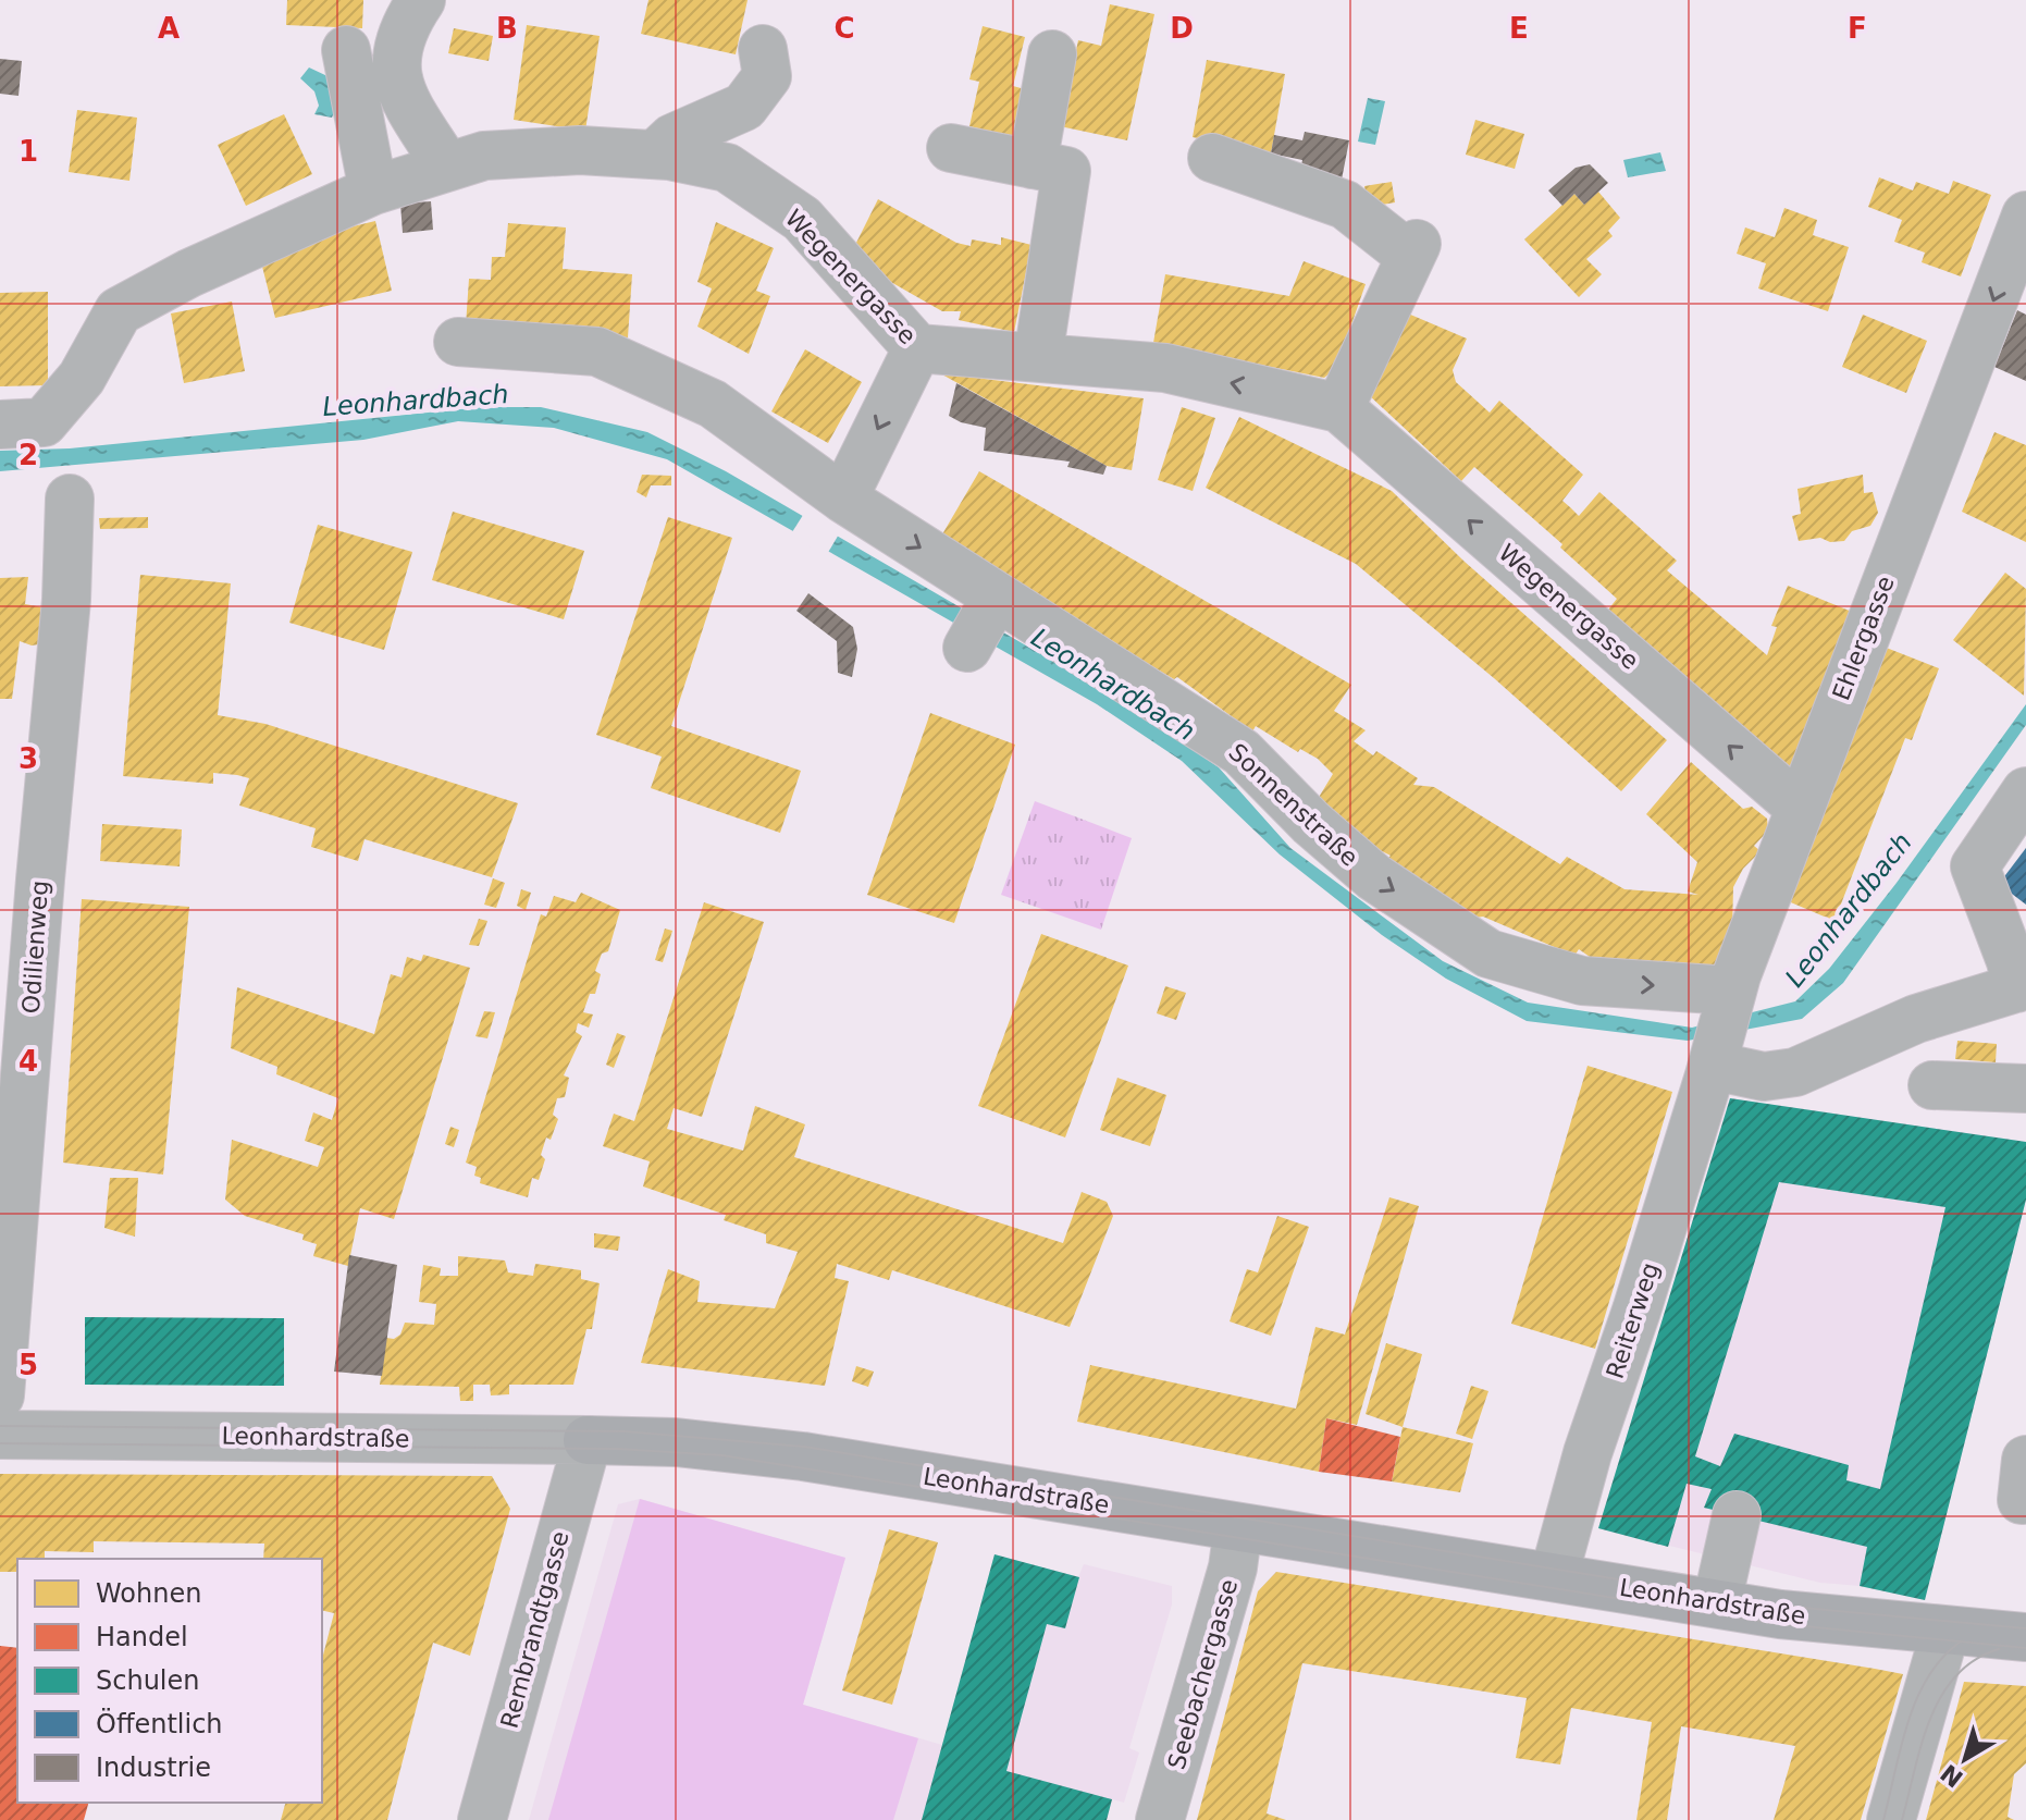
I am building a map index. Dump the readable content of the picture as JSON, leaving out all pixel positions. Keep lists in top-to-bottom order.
{
  "streets": {
    "main road": ["Leonhardstraße"],
    "street": [
      "Wegenergasse",
      "Ehlergasse",
      "Sonnenstraße",
      "Odilienweg",
      "Reiterweg",
      "Rembrandtgasse",
      "Seebachergasse"
    ]
  },
  "crossings": [
    ["Wegenergasse", "Ehlergasse"],
    ["Ehlergasse", "Sonnenstraße"],
    ["Ehlergasse", "Reiterweg"],
    ["Sonnenstraße", "Reiterweg"],
    ["Reiterweg", "Leonhardstraße"],
    ["Leonhardstraße", "Rembrandtgasse"],
    ["Leonhardstraße", "Seebachergasse"]
  ],
  "one_way": ["Wegenergasse", "Ehlergasse", "Sonnenstraße"],
  "water": ["Leonhardbach"],
  "legend": [
    "Wohnen",
    "Handel",
    "Schulen",
    "Öffentlich",
    "Industrie"
  ],
  "north": "bottom left",
  "grid": {
    "columns": [
      "A",
      "B",
      "C",
      "D",
      "E",
      "F"
    ],
    "rows": [
      "1",
      "2",
      "3",
      "4",
      "5"
    ]
  }
}
